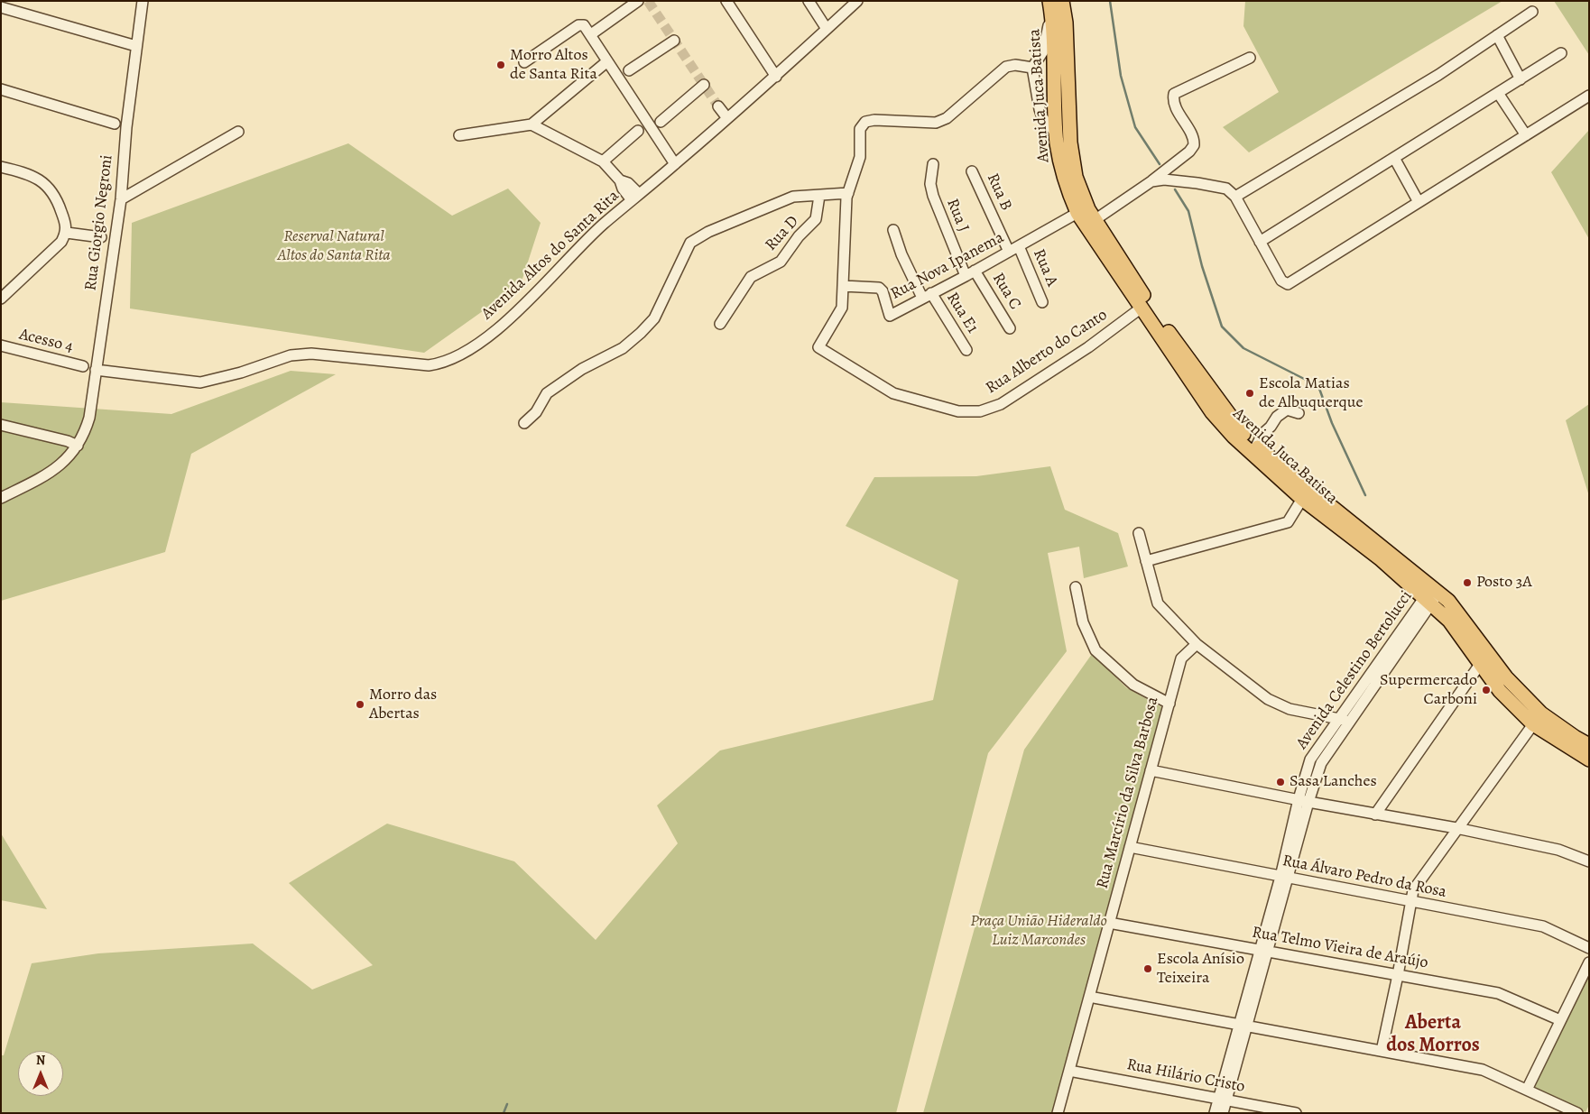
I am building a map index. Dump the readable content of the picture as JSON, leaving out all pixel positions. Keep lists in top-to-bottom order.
{
  "streets": {
    "main road": ["Avenida Juca Batista"],
    "street": [
      "Rua B",
      "Rua J",
      "Rua Giorgio Negroni",
      "Rua D",
      "Avenida Altos do Santa Rita",
      "Rua Nova Ipanema",
      "Rua A",
      "Rua C",
      "Rua E1",
      "Acesso 4",
      "Rua Alberto do Canto",
      "Avenida Celestino Bertolucci",
      "Rua Marcírio da Silva Barbosa",
      "Rua Álvaro Pedro da Rosa",
      "Rua Telmo Vieira de Araújo",
      "Rua Hilário Cristo"
    ]
  },
  "crossings": [
    ["Avenida Juca Batista", "Rua Nova Ipanema"],
    ["Avenida Juca Batista", "Rua Alberto do Canto"],
    ["Avenida Juca Batista", "Avenida Celestino Bertolucci"],
    ["Rua B", "Rua Nova Ipanema"],
    ["Rua J", "Rua Nova Ipanema"],
    ["Rua J", "Rua C"],
    ["Rua Giorgio Negroni", "Avenida Altos do Santa Rita"],
    ["Rua Nova Ipanema", "Rua A"],
    ["Rua Nova Ipanema", "Rua C"],
    ["Rua Nova Ipanema", "Rua E1"],
    ["Rua Nova Ipanema", "Rua Alberto do Canto"],
    ["Avenida Celestino Bertolucci", "Rua Álvaro Pedro da Rosa"],
    ["Avenida Celestino Bertolucci", "Rua Telmo Vieira de Araújo"],
    ["Avenida Celestino Bertolucci", "Rua Hilário Cristo"],
    ["Rua Marcírio da Silva Barbosa", "Rua Álvaro Pedro da Rosa"],
    ["Rua Marcírio da Silva Barbosa", "Rua Telmo Vieira de Araújo"],
    ["Rua Marcírio da Silva Barbosa", "Rua Hilário Cristo"]
  ],
  "districts": ["Aberta dos Morros"],
  "parks": ["Reserval Natural Altos do Santa Rita", "Praça União Hideraldo Luiz Marcondes"],
  "places": [
    "Morro Altos de Santa Rita",
    "Escola Matias de Albuquerque",
    "Posto 3A",
    "Supermercado Carboni",
    "Morro das Abertas",
    "Sasa Lanches",
    "Escola Anísio Teixeira"
  ],
  "north": "top"
}
